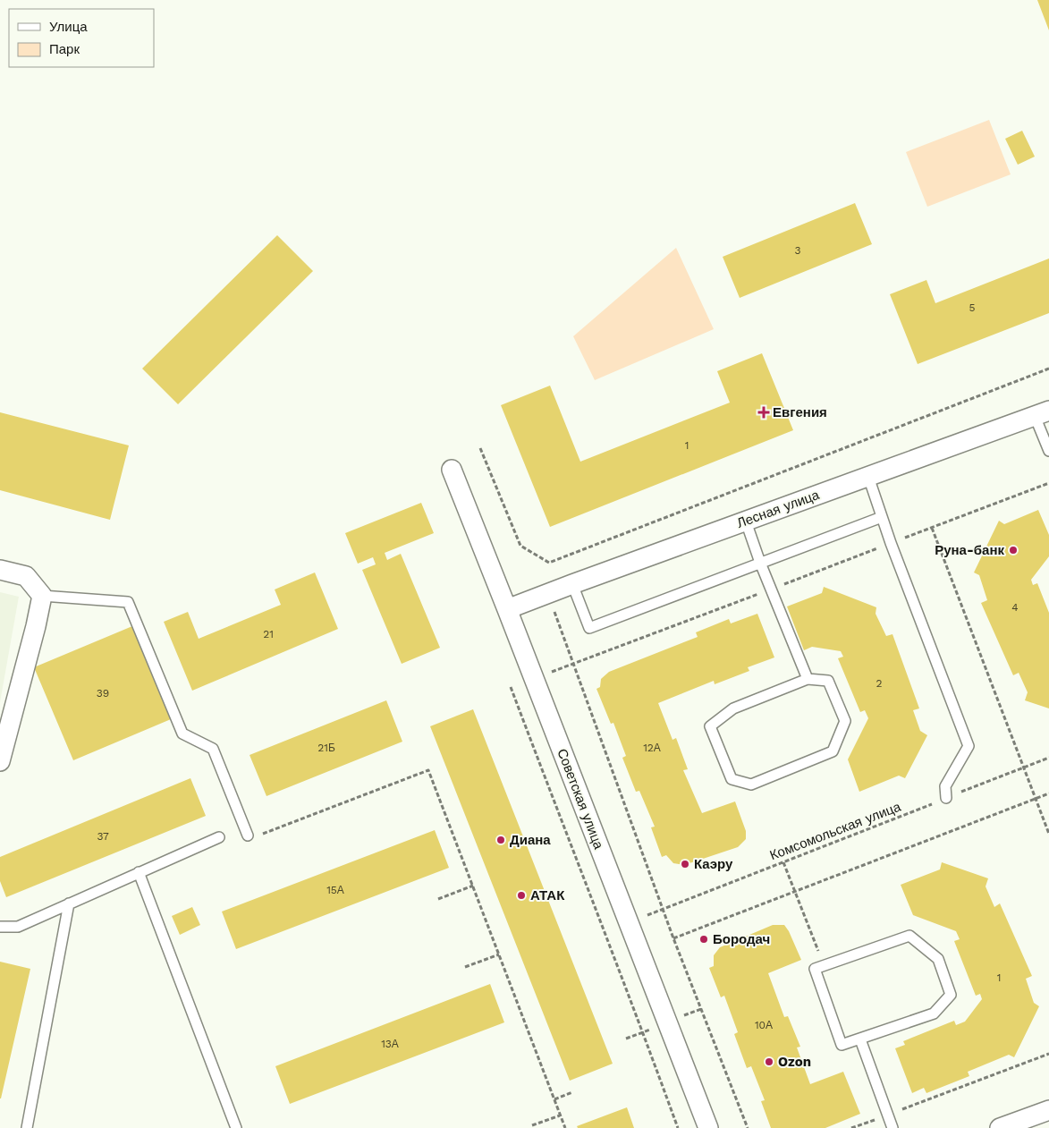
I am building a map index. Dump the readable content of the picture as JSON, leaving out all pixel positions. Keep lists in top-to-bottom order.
{
  "streets": {
    "street": ["Лесная улица", "Советская улица"],
    "path": ["Комсомольская улица"]
  },
  "crossings": [
    ["Лесная улица", "Советская улица"],
    ["Советская улица", "Комсомольская улица"]
  ],
  "places": {
    "health": ["Евгения"],
    "other": [
      "Руна-банк",
      "Диана",
      "Каэру",
      "АТАК",
      "Бородач",
      "Ozon"
    ]
  },
  "house_numbers": [
    "3",
    "5",
    "1",
    "4",
    "21",
    "2",
    "39",
    "21Б",
    "12А",
    "37",
    "15А",
    "1",
    "10А",
    "13А"
  ],
  "legend": ["Улица", "Парк"]
}
